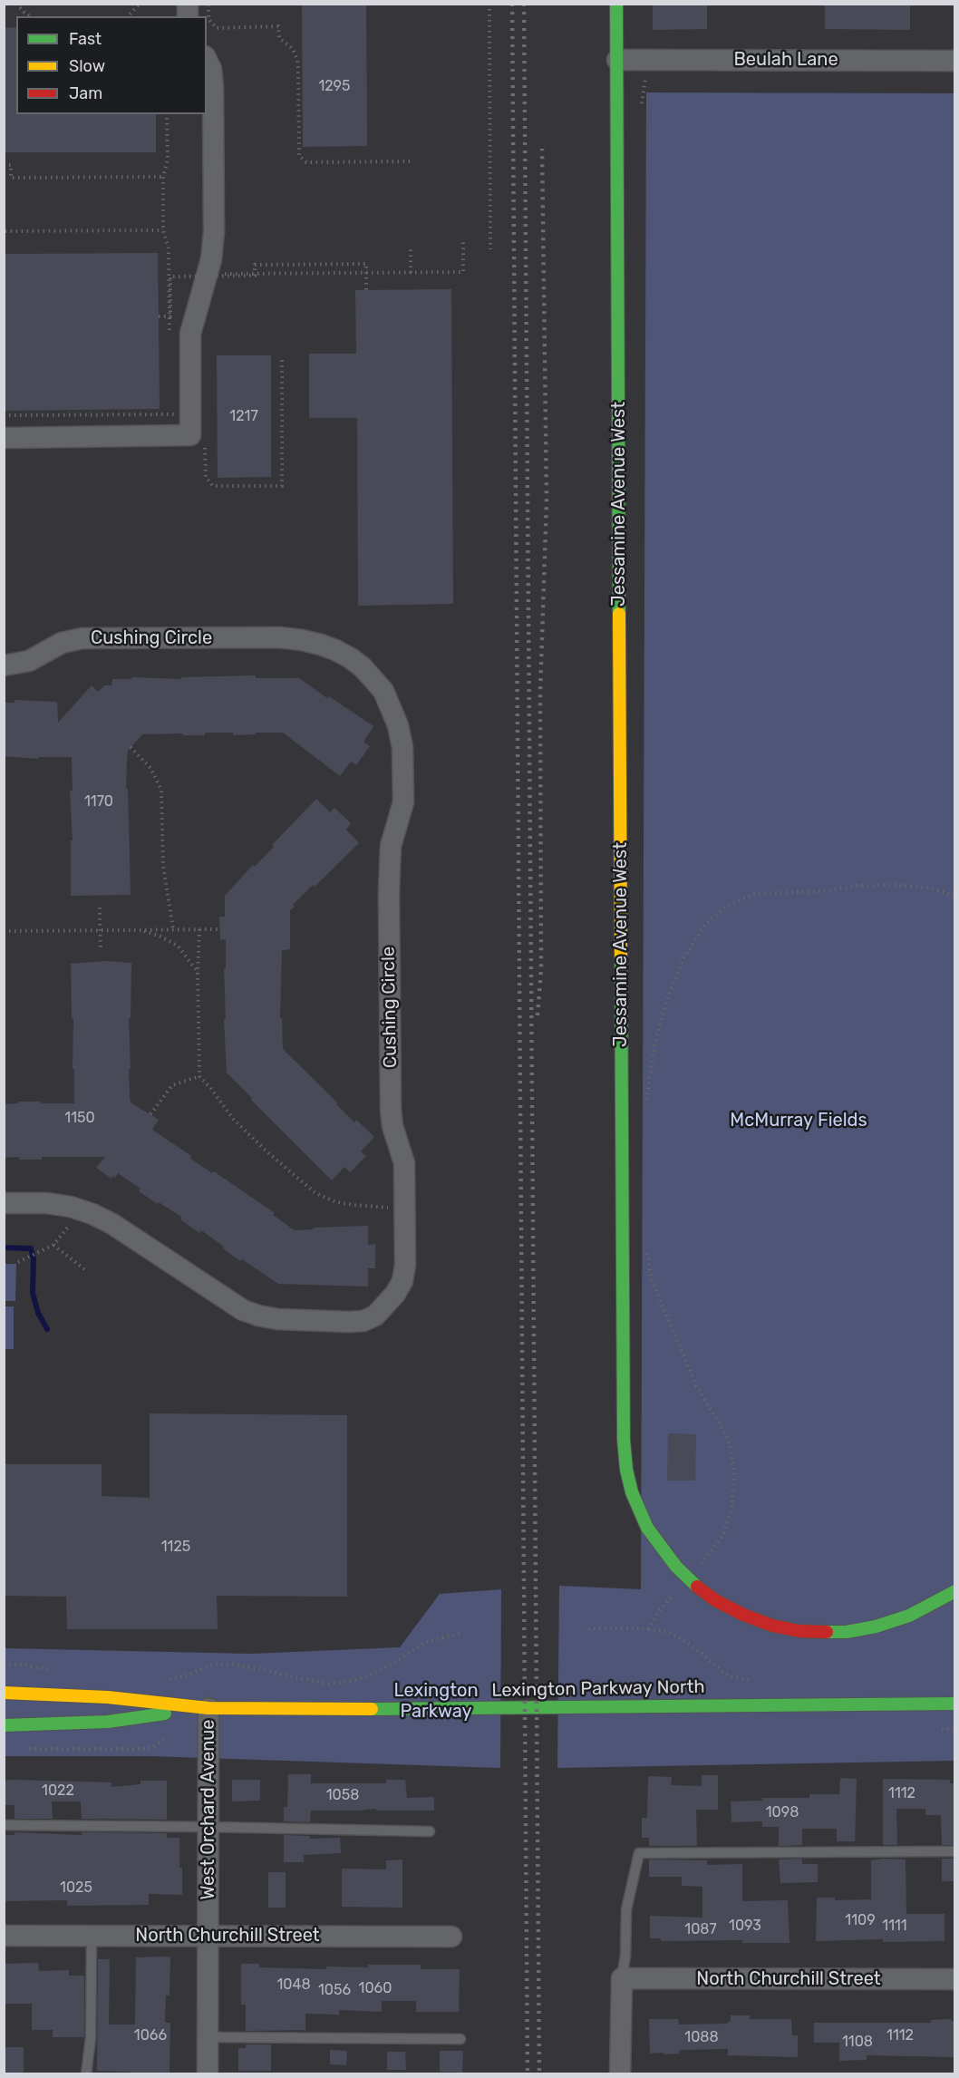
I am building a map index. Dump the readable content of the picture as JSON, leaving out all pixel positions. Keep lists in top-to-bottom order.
{
  "streets": {
    "street": [
      "Beulah Lane",
      "Jessamine Avenue West",
      "Cushing Circle",
      "Lexington Parkway North",
      "West Orchard Avenue",
      "North Churchill Street"
    ]
  },
  "crossings": [
    ["Beulah Lane", "Jessamine Avenue West"],
    ["Lexington Parkway North", "West Orchard Avenue"],
    ["West Orchard Avenue", "North Churchill Street"]
  ],
  "parks": ["McMurray Fields", "Lexington Parkway"],
  "house_numbers": [
    "1295",
    "1217",
    "1170",
    "1150",
    "1125",
    "1022",
    "1112",
    "1058",
    "1098",
    "1025",
    "1109",
    "1093",
    "1111",
    "1087",
    "1048",
    "1060",
    "1056",
    "1066",
    "1112",
    "1088",
    "1108"
  ],
  "legend": ["Fast", "Slow", "Jam"]
}
